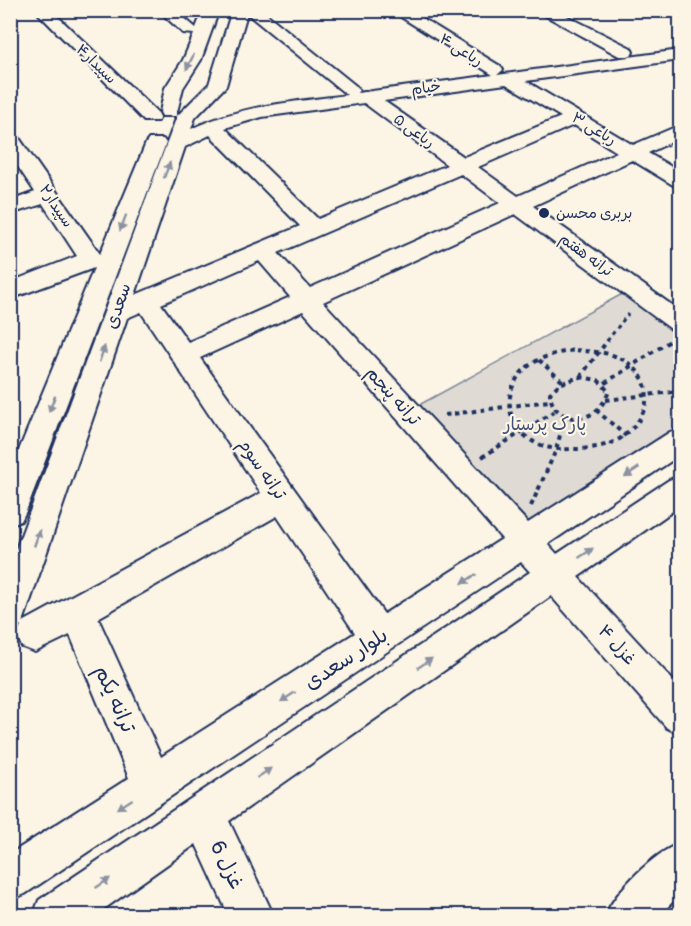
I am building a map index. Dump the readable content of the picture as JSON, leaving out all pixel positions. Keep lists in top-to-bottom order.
{
  "streets": {
    "street": [
      "رباعی ۴",
      "سپیدار۴",
      "خیام",
      "رباعی ۳",
      "رباعی ۵",
      "سپیدار۲",
      "ترانه هفتم",
      "سعدی",
      "ترانه پنجم",
      "ترانه سوم",
      "غزل ۴",
      "بلوار سعدی",
      "ترانه یکم",
      "غزل 6"
    ]
  },
  "crossings": [
    ["رباعی ۴", "خیام"],
    ["رباعی ۴", "رباعی ۳"],
    ["سپیدار۴", "سعدی"],
    ["خیام", "رباعی ۳"],
    ["خیام", "رباعی ۵"],
    ["خیام", "سعدی"],
    ["رباعی ۵", "ترانه هفتم"],
    ["رباعی ۵", "سعدی"],
    ["سپیدار۲", "سعدی"],
    ["ترانه پنجم", "غزل ۴"],
    ["ترانه پنجم", "بلوار سعدی"],
    ["ترانه سوم", "بلوار سعدی"],
    ["غزل ۴", "بلوار سعدی"],
    ["بلوار سعدی", "ترانه یکم"]
  ],
  "parks": ["پارک پرستار"],
  "places": ["بربری محسن"]
}
